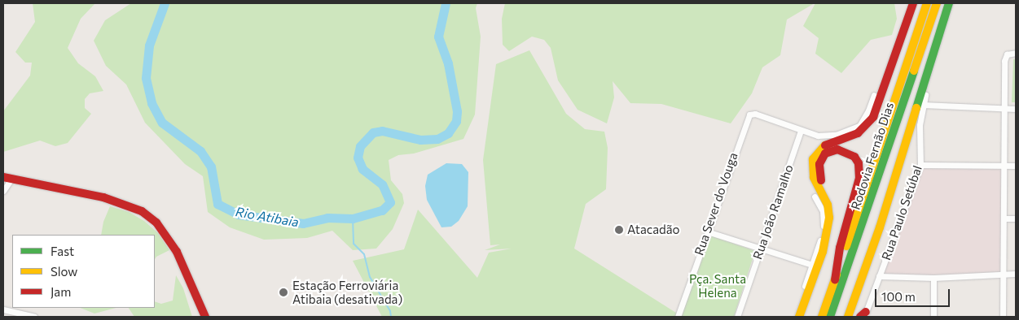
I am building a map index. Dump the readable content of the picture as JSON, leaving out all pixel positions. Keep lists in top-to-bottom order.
{
  "streets": {
    "main road": ["Rodovia Fernão Dias"],
    "street": ["Rua Sever do Vouga", "Rua João Ramalho", "Rua Paulo Setúbal"]
  },
  "crossings": [
    ["Rua Sever do Vouga", "Rua João Ramalho"]
  ],
  "water": ["Rio Atibaia"],
  "parks": ["Pça. Santa Helena"],
  "places": ["Atacadão", "Estação Ferroviária Atibaia (desativada)"],
  "legend": ["Fast", "Slow", "Jam"],
  "scale_bar": "100 m"
}
